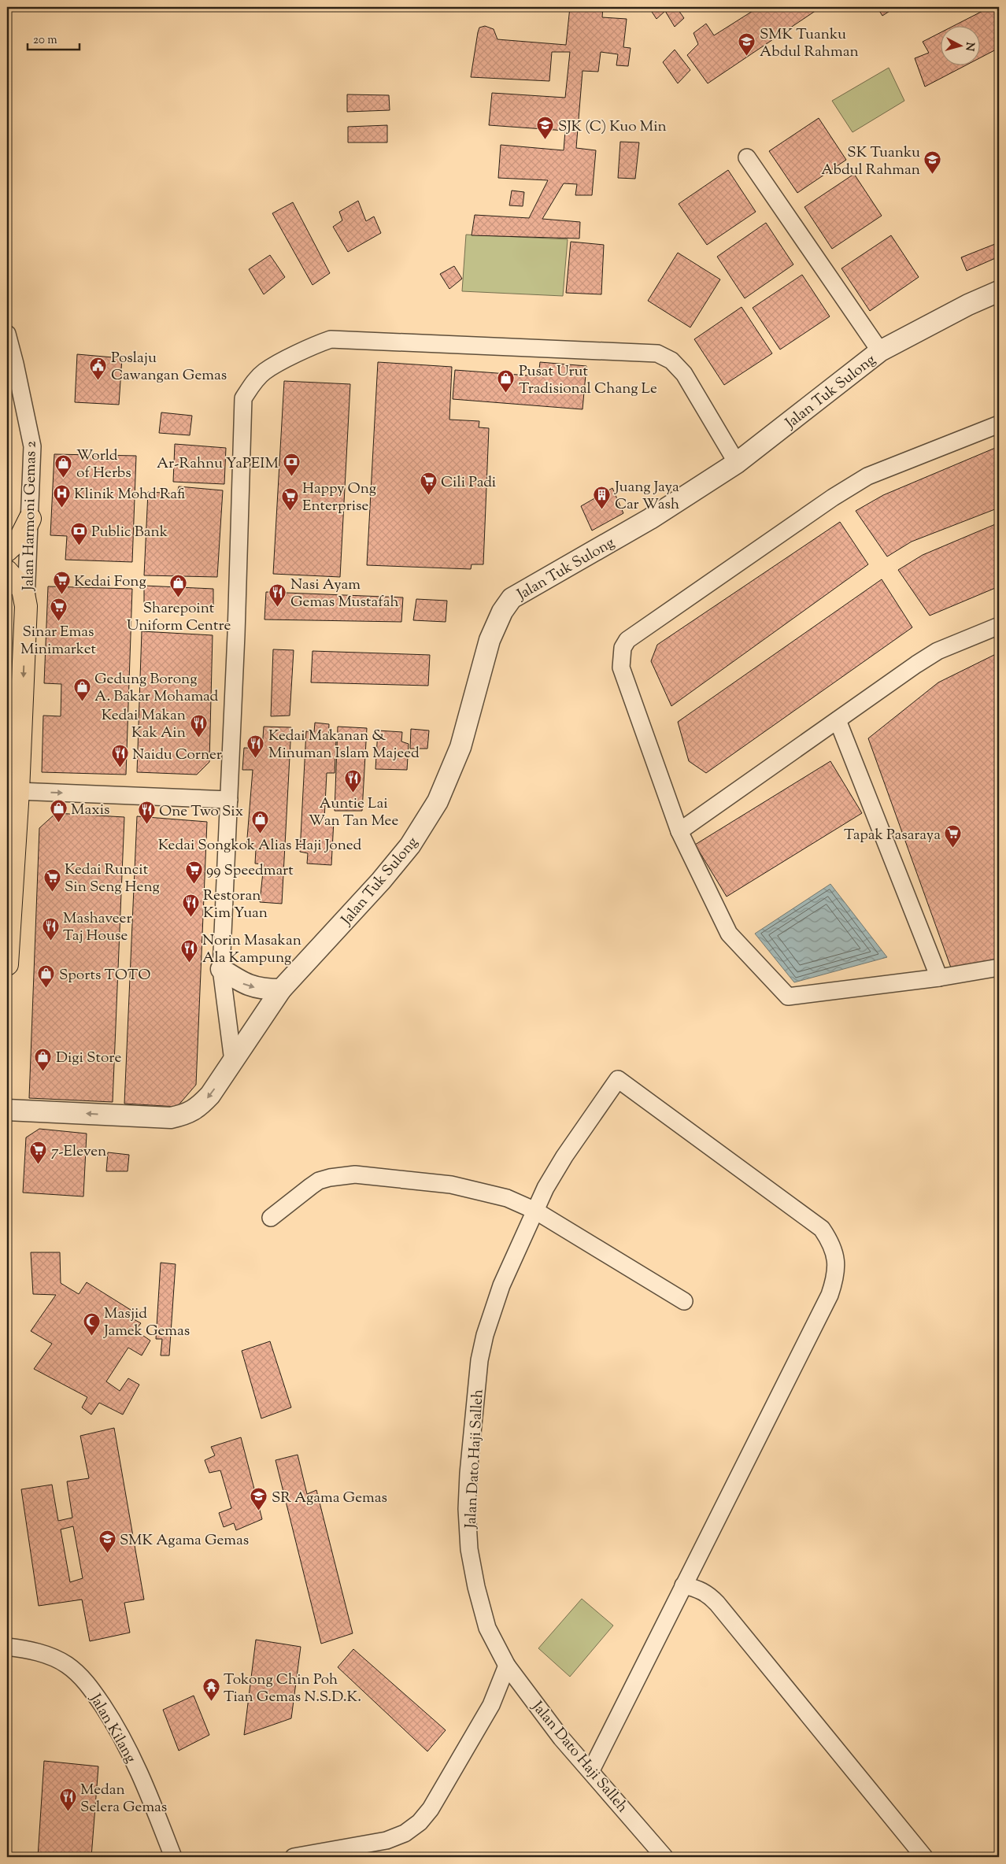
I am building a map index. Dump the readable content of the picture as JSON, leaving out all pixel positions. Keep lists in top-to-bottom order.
{
  "streets": {
    "street": [
      "Jalan Tuk Sulong",
      "Jalan Harmoni Gemas 2",
      "Jalan Dato Haji Salleh",
      "Jalan Kilang"
    ]
  },
  "places": {
    "school or university": [
      "SMK Tuanku Abdul Rahman",
      "SJK (C) Kuo Min",
      "SK Tuanku Abdul Rahman",
      "SR Agama Gemas",
      "SMK Agama Gemas"
    ],
    "public building": ["Poslaju Cawangan Gemas"],
    "shop": [
      "Pusat Urut Tradisional Chang Le",
      "World of Herbs",
      "Sharepoint Uniform Centre",
      "Gedung Borong A. Bakar Mohamad",
      "Maxis",
      "Kedai Songkok Alias Haji Joned",
      "Sports TOTO",
      "Digi Store"
    ],
    "bank": ["Ar-Rahnu YaPEIM", "Public Bank"],
    "supermarket": [
      "Cili Padi",
      "Happy Ong Enterprise",
      "Kedai Fong",
      "Sinar Emas Minimarket",
      "Tapak Pasaraya",
      "99 Speedmart",
      "Kedai Runcit Sin Seng Heng",
      "7-Eleven"
    ],
    "hospital": ["Klinik Mohd Rafi"],
    "building": ["Juang Jaya Car Wash"],
    "restaurant": [
      "Nasi Ayam Gemas Mustafah",
      "Kedai Makan Kak Ain",
      "Kedai Makanan & Minuman Islam Majeed",
      "Naidu Corner",
      "Auntie Lai Wan Tan Mee",
      "One Two Six",
      "Restoran Kim Yuan",
      "Mashaveer Taj House",
      "Norin Masakan Ala Kampung",
      "Medan Selera Gemas"
    ],
    "mosque": ["Masjid Jamek Gemas"],
    "temple": ["Tokong Chin Poh Tian Gemas N.S.D.K."]
  },
  "scale_bar": "20 m",
  "north": "right"
}
